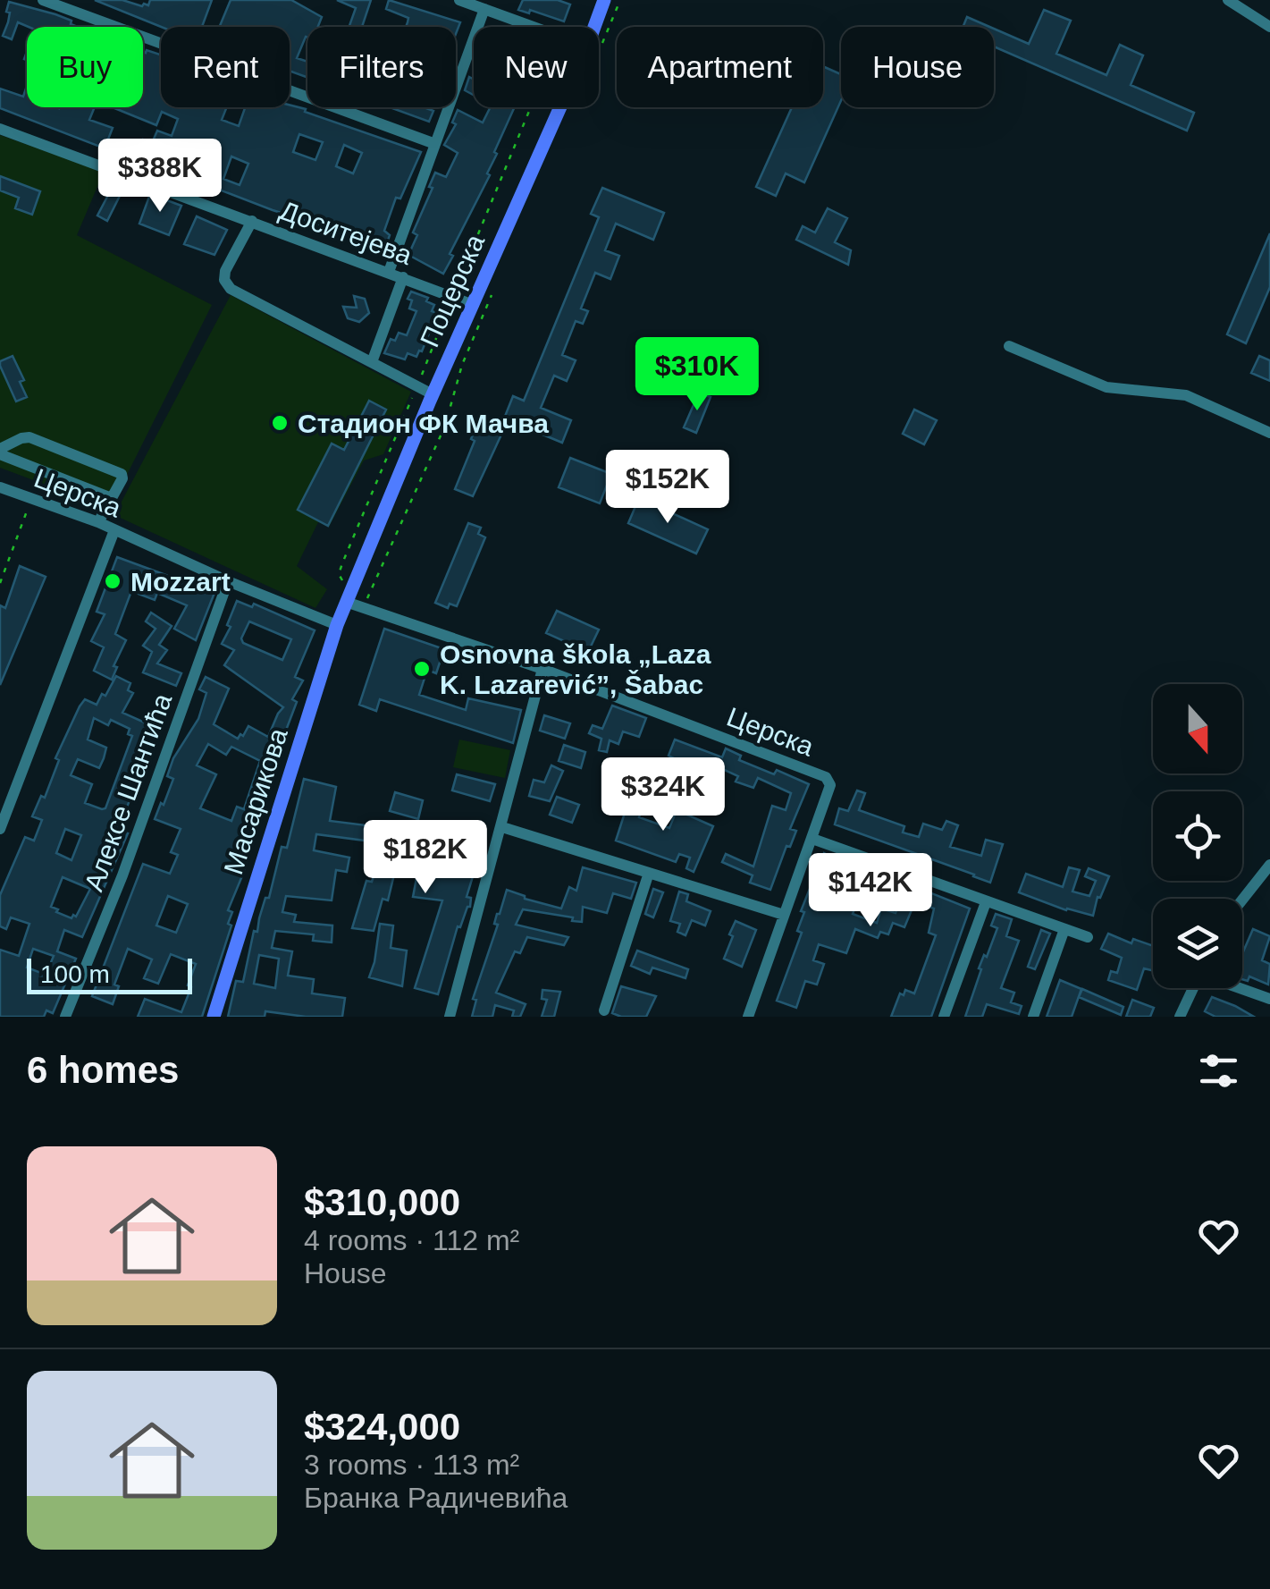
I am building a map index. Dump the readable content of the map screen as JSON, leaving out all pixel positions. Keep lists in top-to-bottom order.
{
  "streets": {
    "main road": ["Поцерска", "Масарикова"],
    "street": ["Доситејева", "Церска", "Алексе Шантића"]
  },
  "crossings": [
    ["Доситејева", "Поцерска"],
    ["Поцерска", "Церска"],
    ["Поцерска", "Масарикова"],
    ["Церска", "Алексе Шантића"],
    ["Церска", "Масарикова"]
  ],
  "places": ["Стадион ФК Мачва", "Mozzart", "Osnovna škola „Laza K. Lazarević”, Šabac"],
  "scale_bar": "100 m",
  "north": "bottom",
  "page": {
    "chip": [
      "Buy",
      "Rent",
      "Filters",
      "New",
      "Apartment",
      "House"
    ],
    "price": [
      "$388K",
      "$310K",
      "$152K",
      "$324K",
      "$182K",
      "$142K"
    ],
    "scale": "100 m",
    "heading": "6 homes",
    "list": [
      {
        "name": "$310,000",
        "note": "4 rooms · 112 m² · House"
      },
      {
        "name": "$324,000",
        "note": "3 rooms · 113 m² · Бранка Радичевића"
      }
    ]
  }
}
